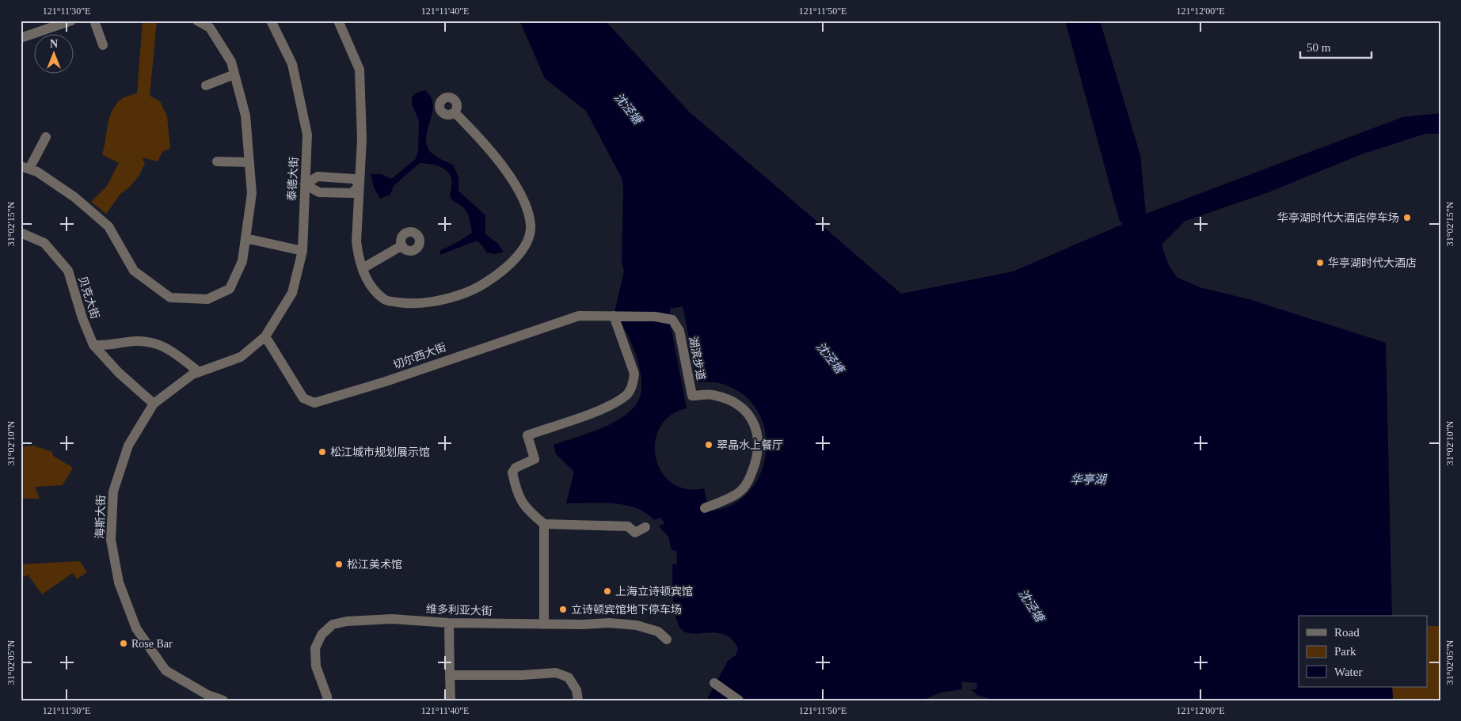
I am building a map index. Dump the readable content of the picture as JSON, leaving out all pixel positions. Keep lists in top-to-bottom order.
{
  "streets": {
    "street": [
      "泰德大街",
      "贝克大街",
      "切尔西大街",
      "湖滨步道",
      "海斯大街",
      "维多利亚大街"
    ]
  },
  "crossings": [
    ["泰德大街", "切尔西大街"],
    ["泰德大街", "海斯大街"],
    ["贝克大街", "海斯大街"],
    ["切尔西大街", "湖滨步道"],
    ["切尔西大街", "海斯大街"]
  ],
  "water": ["沈泾塘", "华亭湖"],
  "places": [
    "华亭湖时代大酒店停车场",
    "华亭湖时代大酒店",
    "翠晶水上餐厅",
    "松江城市规划展示馆",
    "松江美术馆",
    "上海立诗顿宾馆",
    "立诗顿宾馆地下停车场",
    "Rose Bar"
  ],
  "legend": ["Road", "Park", "Water"],
  "scale_bar": "50 m",
  "north": "top",
  "coordinates": [
    "121°11'30\"E",
    "121°11'40\"E",
    "121°11'50\"E",
    "121°12'00\"E",
    "31°02'15\"N",
    "31°02'10\"N",
    "31°02'05\"N"
  ]
}
